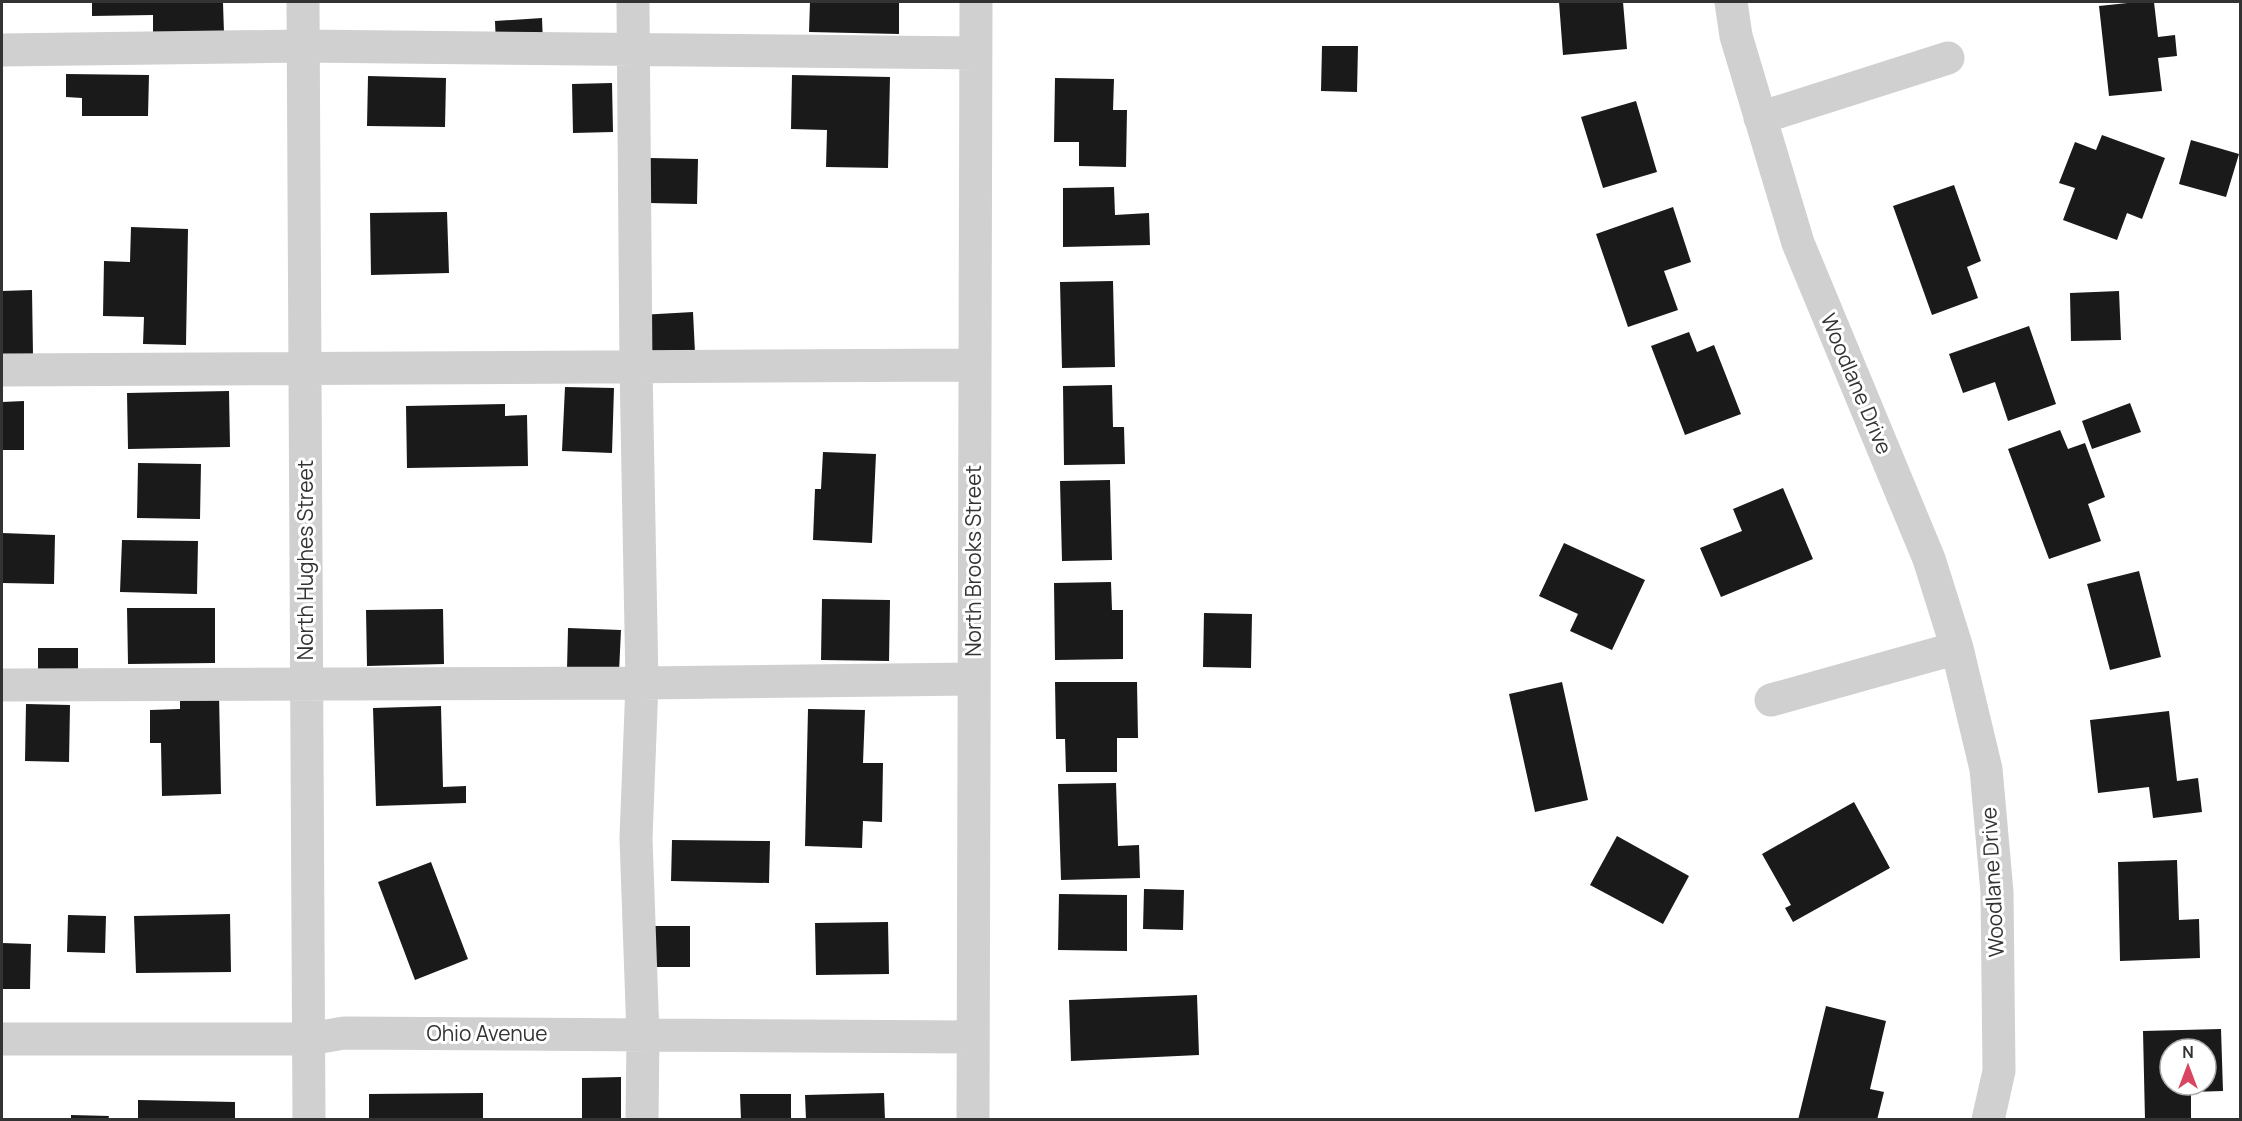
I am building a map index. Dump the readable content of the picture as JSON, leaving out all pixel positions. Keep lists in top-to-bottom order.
{
  "streets": {
    "street": [
      "Woodlane Drive",
      "North Hughes Street",
      "North Brooks Street",
      "Ohio Avenue"
    ]
  },
  "crossings": [
    ["North Hughes Street", "Ohio Avenue"],
    ["North Brooks Street", "Ohio Avenue"]
  ],
  "north": "top"
}
